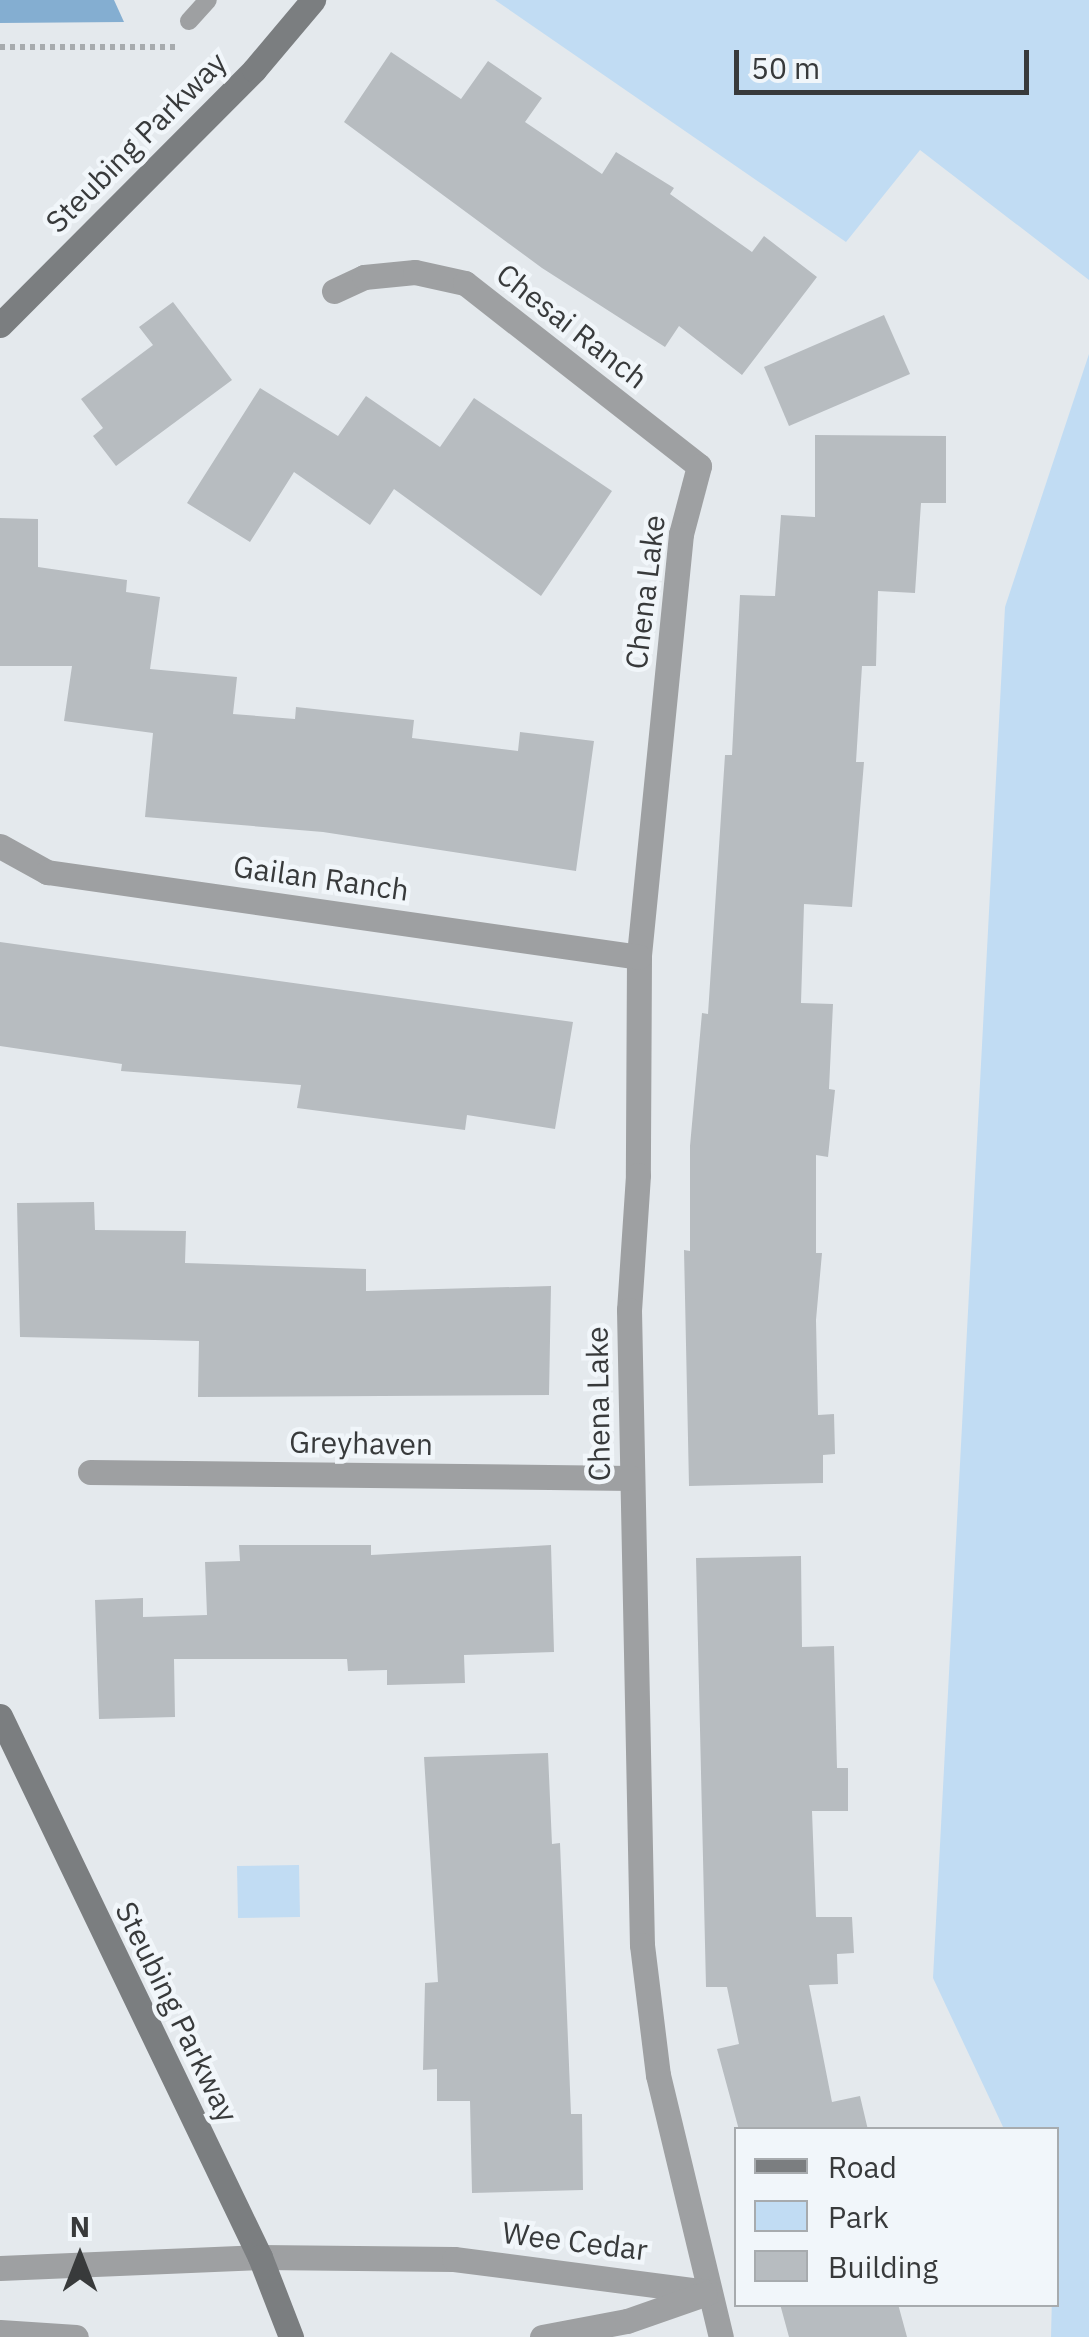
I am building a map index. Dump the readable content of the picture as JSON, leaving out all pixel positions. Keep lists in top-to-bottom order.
{
  "streets": {
    "street": [
      "Steubing Parkway",
      "Chesai Ranch",
      "Chena Lake",
      "Gailan Ranch",
      "Greyhaven",
      "Wee Cedar"
    ]
  },
  "crossings": [
    ["Steubing Parkway", "Wee Cedar"],
    ["Chesai Ranch", "Chena Lake"],
    ["Chena Lake", "Gailan Ranch"],
    ["Chena Lake", "Greyhaven"],
    ["Chena Lake", "Wee Cedar"]
  ],
  "legend": ["Road", "Park", "Building"],
  "scale_bar": "50 m",
  "north": "top"
}
